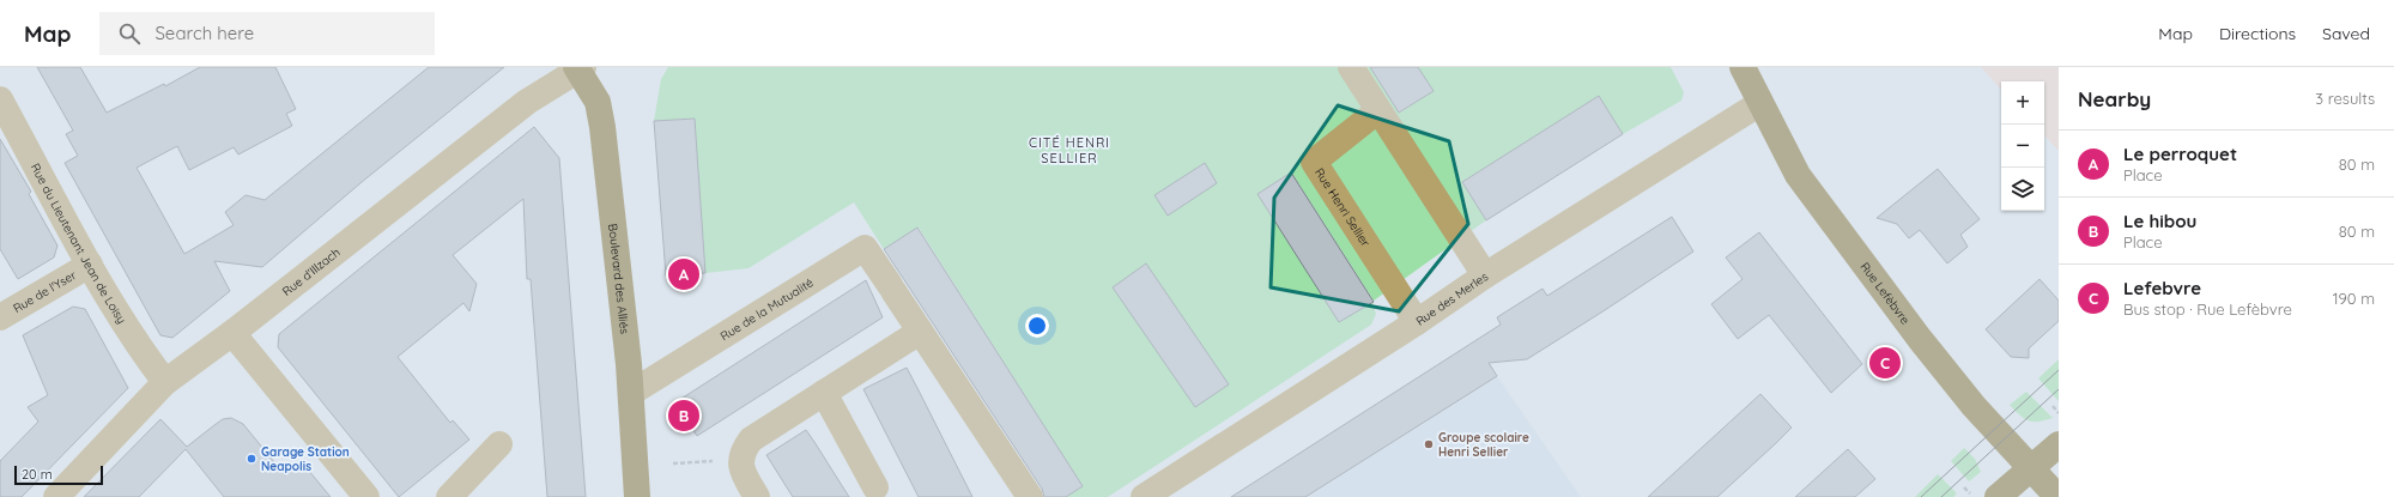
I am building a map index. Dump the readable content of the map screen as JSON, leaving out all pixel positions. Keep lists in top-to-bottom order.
{
  "streets": {
    "main road": ["Boulevard des Alliés", "Rue Lefèbvre"],
    "street": [
      "Rue Henri Sellier",
      "Rue du Lieutenant Jean de Loisy",
      "Rue d'Illzach",
      "Rue de l'Yser",
      "Rue des Merles",
      "Rue de la Mutualité"
    ]
  },
  "crossings": [
    ["Rue Henri Sellier", "Rue des Merles"],
    ["Rue du Lieutenant Jean de Loisy", "Rue d'Illzach"],
    ["Rue du Lieutenant Jean de Loisy", "Rue de l'Yser"],
    ["Rue d'Illzach", "Boulevard des Alliés"],
    ["Boulevard des Alliés", "Rue de la Mutualité"],
    ["Rue Lefèbvre", "Rue des Merles"]
  ],
  "districts": ["CITÉ HENRI SELLIER"],
  "places": ["Groupe scolaire Henri Sellier", "Garage Station Neapolis"],
  "scale_bar": "20 m",
  "page": {
    "header": "Map",
    "search": "Search here",
    "nav": ["Map", "Directions", "Saved"],
    "heading": ["Nearby", "3 results"],
    "map_buttons": ["+", "−"],
    "list": [
      {
        "mark": "A",
        "name": "Le perroquet",
        "note": "Place",
        "value": "80 m"
      },
      {
        "mark": "B",
        "name": "Le hibou",
        "note": "Place",
        "value": "80 m"
      },
      {
        "mark": "C",
        "name": "Lefebvre",
        "note": "Bus stop · Rue Lefèbvre",
        "value": "190 m"
      }
    ],
    "pins": ["A", "C", "B"],
    "scale": "20 m"
  }
}
